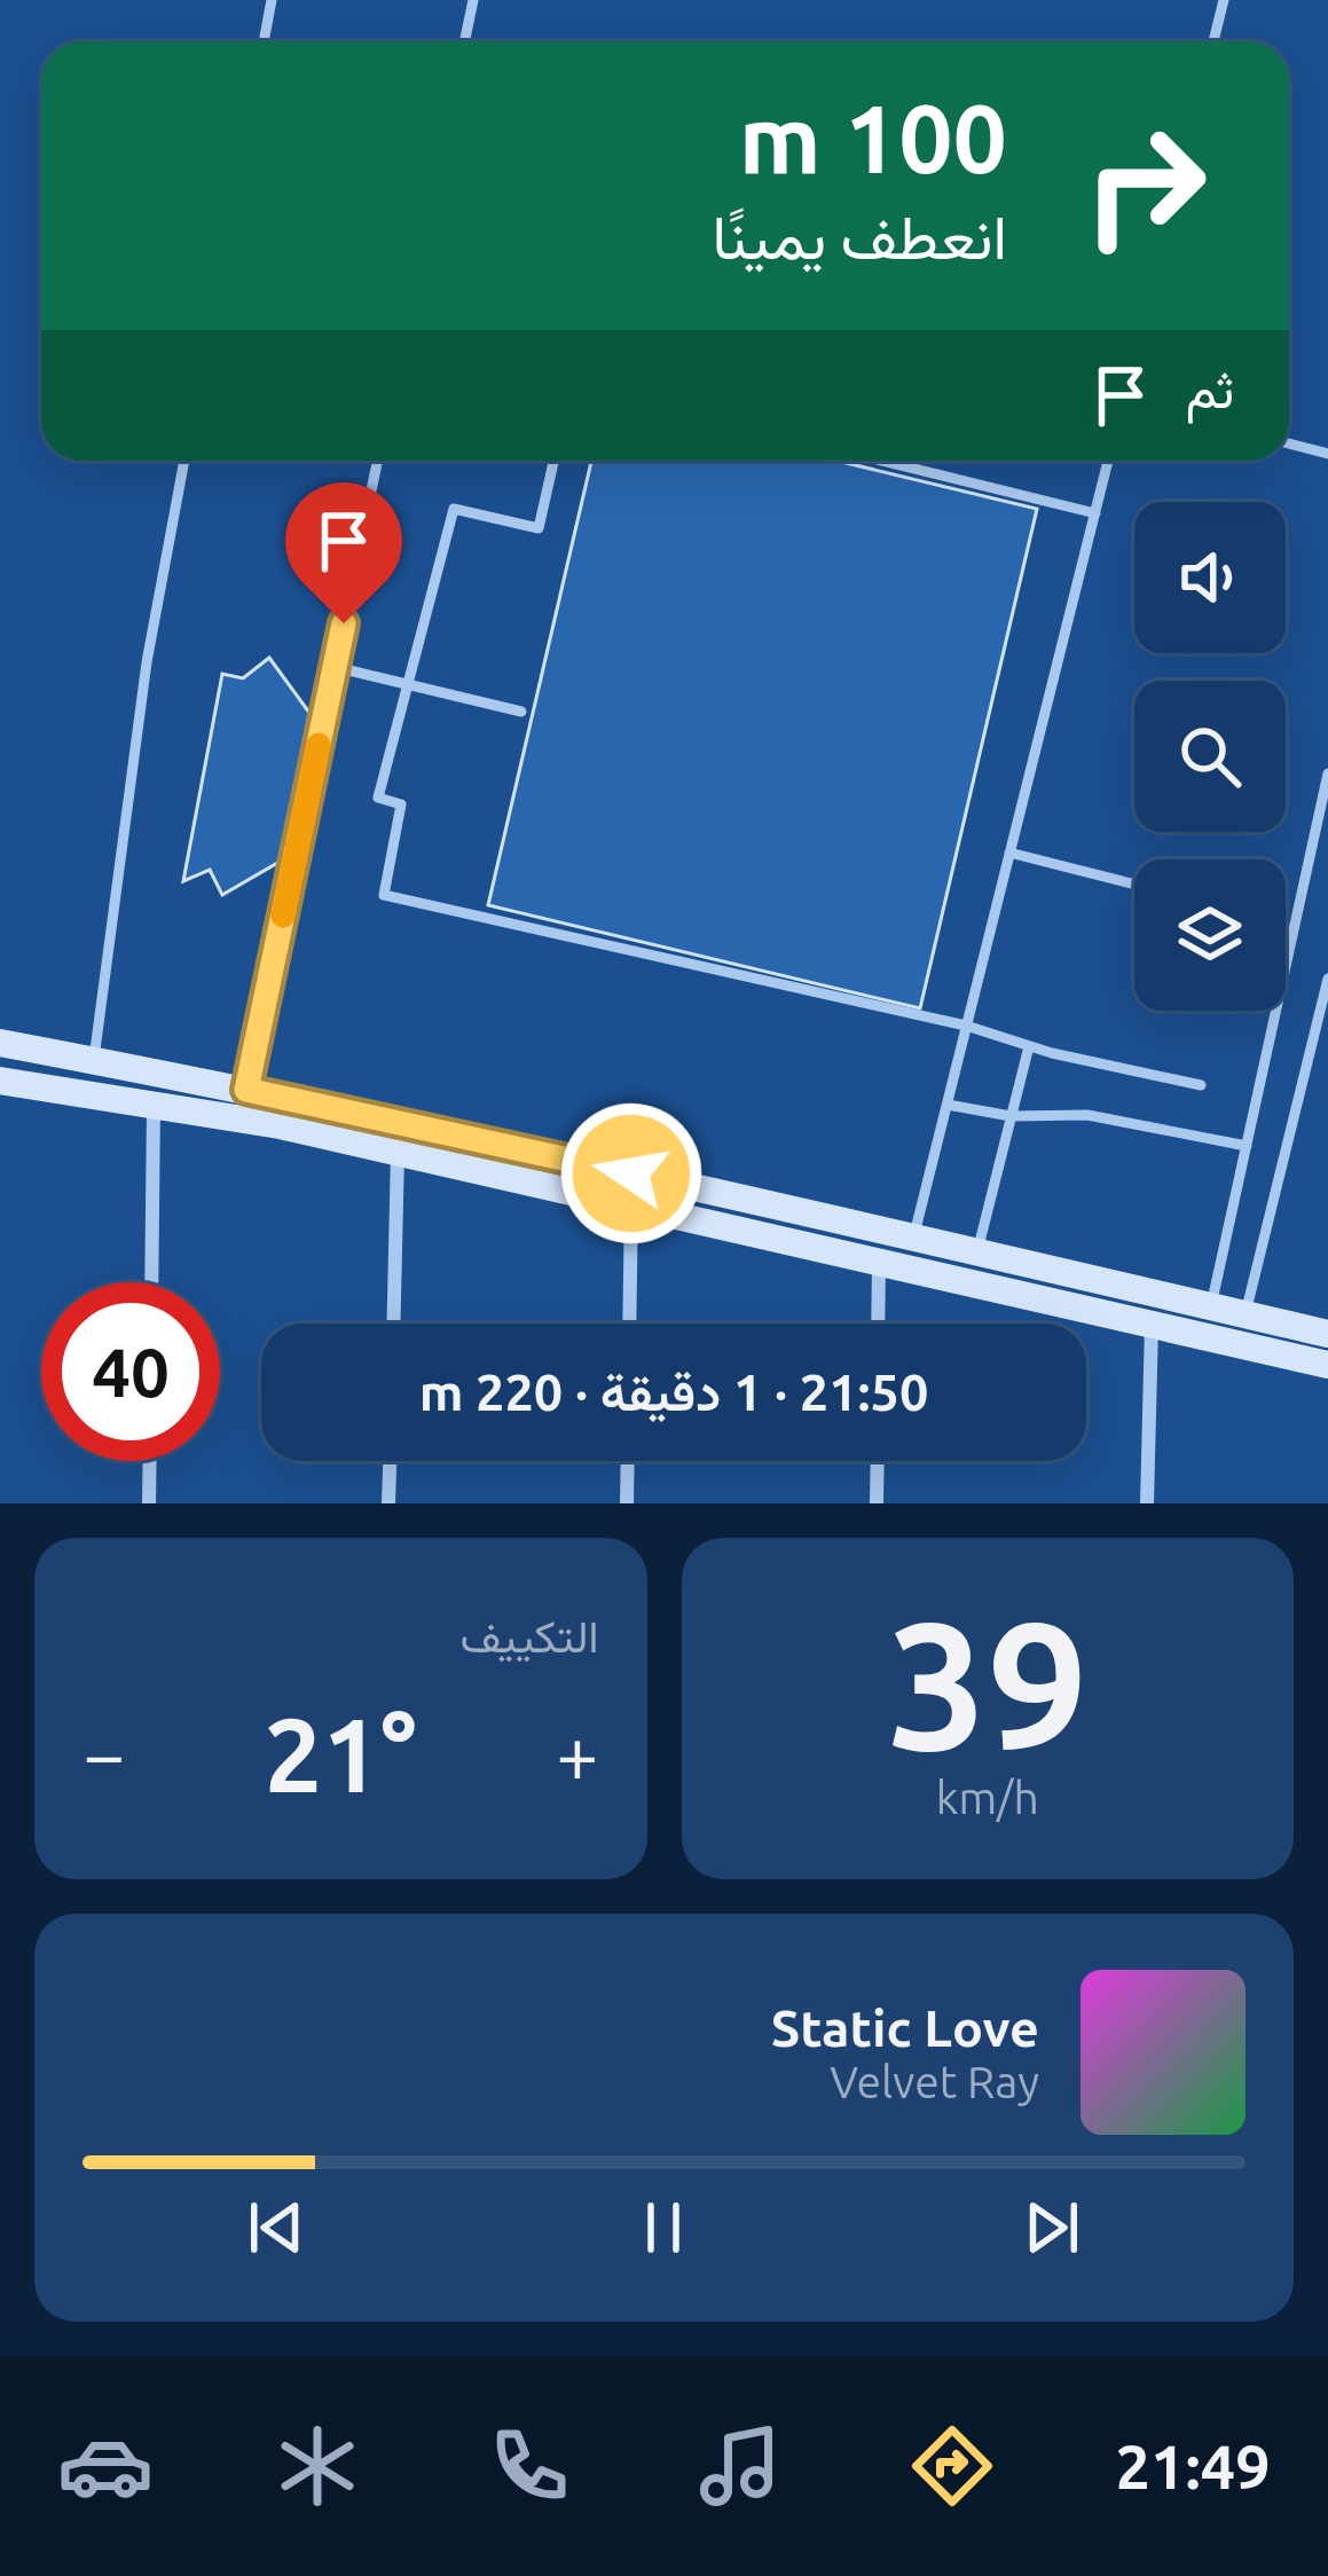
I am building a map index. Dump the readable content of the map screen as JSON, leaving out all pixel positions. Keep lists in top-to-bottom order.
{
  "page": {
    "turn": ["100 m", "انعطف يمينًا"],
    "then": "ثم",
    "limit": "40",
    "trip": "21:50 · 1 دقيقة · 220 m",
    "tile": [
      ["39", "km/h"],
      "التكييف"
    ],
    "heat": ["−", "21°", "+"],
    "song": ["Static Love", "Velvet Ray"],
    "tabs": "21:49"
  }
}
